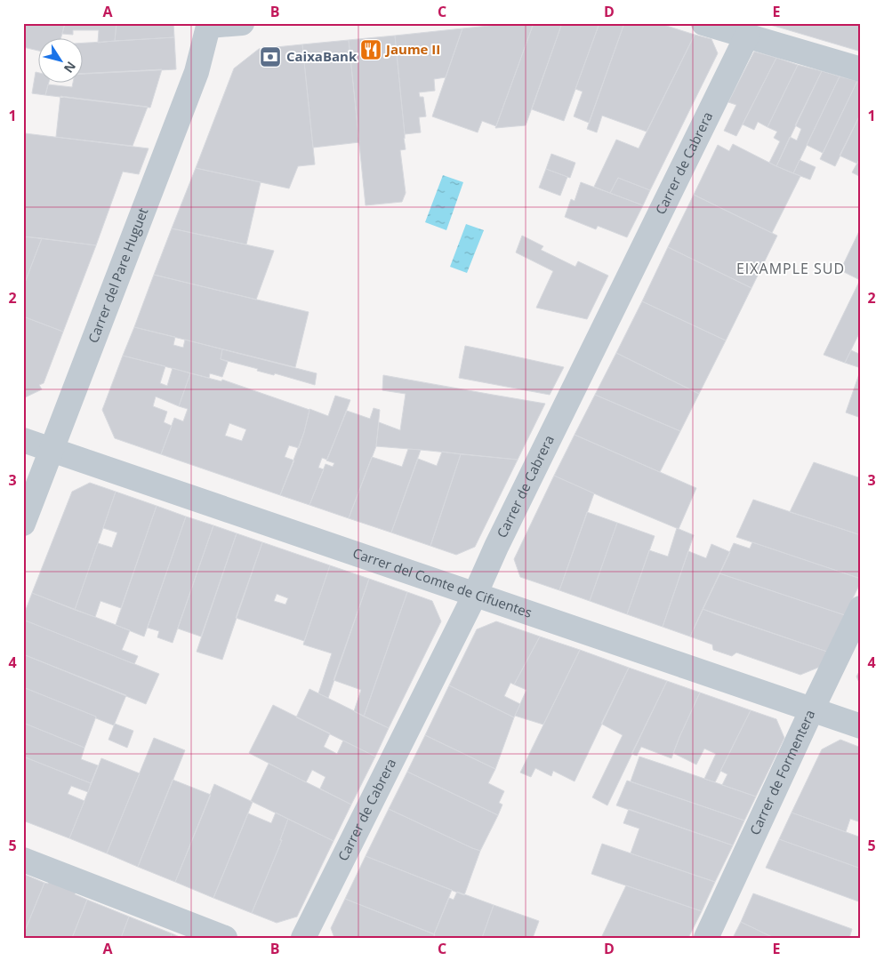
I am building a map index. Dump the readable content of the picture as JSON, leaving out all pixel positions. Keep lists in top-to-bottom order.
{
  "streets": {
    "street": [
      "Carrer de Cabrera",
      "Carrer del Pare Huguet",
      "Carrer del Comte de Cifuentes",
      "Carrer de Formentera"
    ]
  },
  "crossings": [
    ["Carrer de Cabrera", "Carrer del Comte de Cifuentes"],
    ["Carrer del Pare Huguet", "Carrer del Comte de Cifuentes"],
    ["Carrer del Comte de Cifuentes", "Carrer de Formentera"]
  ],
  "districts": ["EIXAMPLE SUD"],
  "places": {
    "restaurant": ["Jaume II"],
    "bank": ["CaixaBank"]
  },
  "north": "bottom right",
  "grid": {
    "columns": [
      "A",
      "B",
      "C",
      "D",
      "E"
    ],
    "rows": [
      "1",
      "2",
      "3",
      "4",
      "5"
    ]
  }
}
